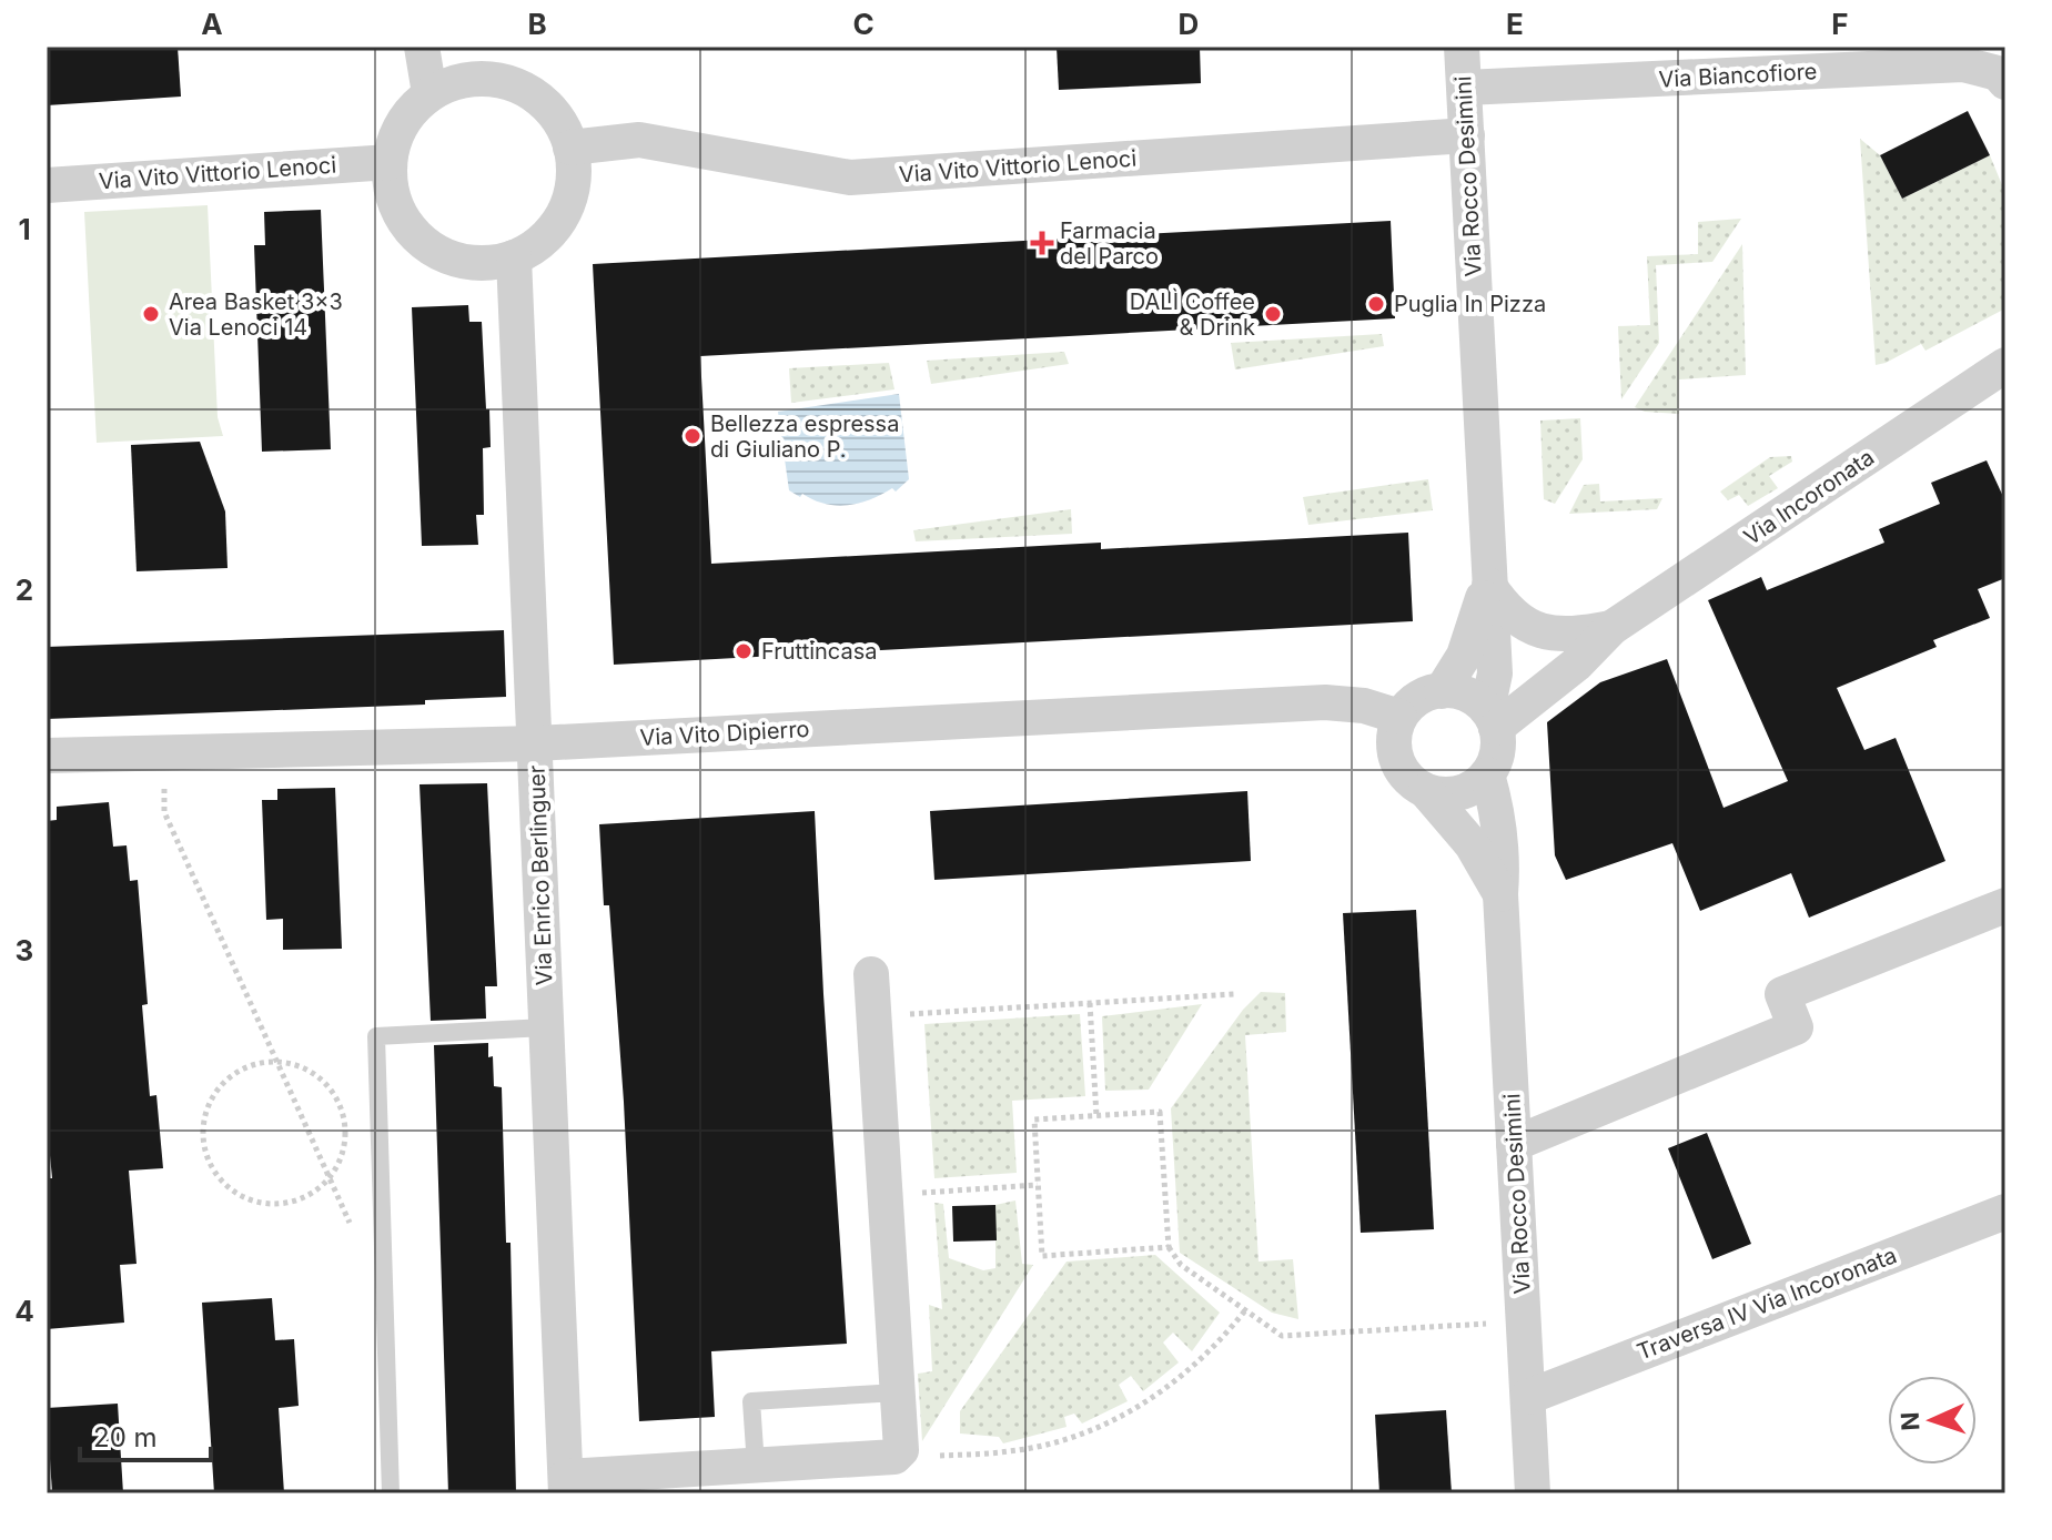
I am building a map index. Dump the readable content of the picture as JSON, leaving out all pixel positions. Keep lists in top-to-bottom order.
{
  "streets": {
    "street": [
      "Via Biancofiore",
      "Via Vito Vittorio Lenoci",
      "Via Rocco Desimini",
      "Via Incoronata",
      "Via Vito Dipierro",
      "Via Enrico Berlinguer",
      "Traversa IV Via Incoronata"
    ]
  },
  "crossings": [
    ["Via Biancofiore", "Via Rocco Desimini"],
    ["Via Vito Vittorio Lenoci", "Via Rocco Desimini"],
    ["Via Vito Vittorio Lenoci", "Via Enrico Berlinguer"],
    ["Via Rocco Desimini", "Via Incoronata"],
    ["Via Rocco Desimini", "Via Vito Dipierro"],
    ["Via Rocco Desimini", "Traversa IV Via Incoronata"],
    ["Via Incoronata", "Via Vito Dipierro"],
    ["Via Vito Dipierro", "Via Enrico Berlinguer"]
  ],
  "places": {
    "health": ["Farmacia del Parco"],
    "other": [
      "Puglia In Pizza",
      "Area Basket 3x3 Via Lenoci 14",
      "DALÌ Coffee & Drink",
      "Bellezza espressa di Giuliano P.",
      "Fruttincasa"
    ]
  },
  "scale_bar": "20 m",
  "north": "left",
  "grid": {
    "columns": [
      "A",
      "B",
      "C",
      "D",
      "E",
      "F"
    ],
    "rows": [
      "1",
      "2",
      "3",
      "4"
    ]
  }
}
